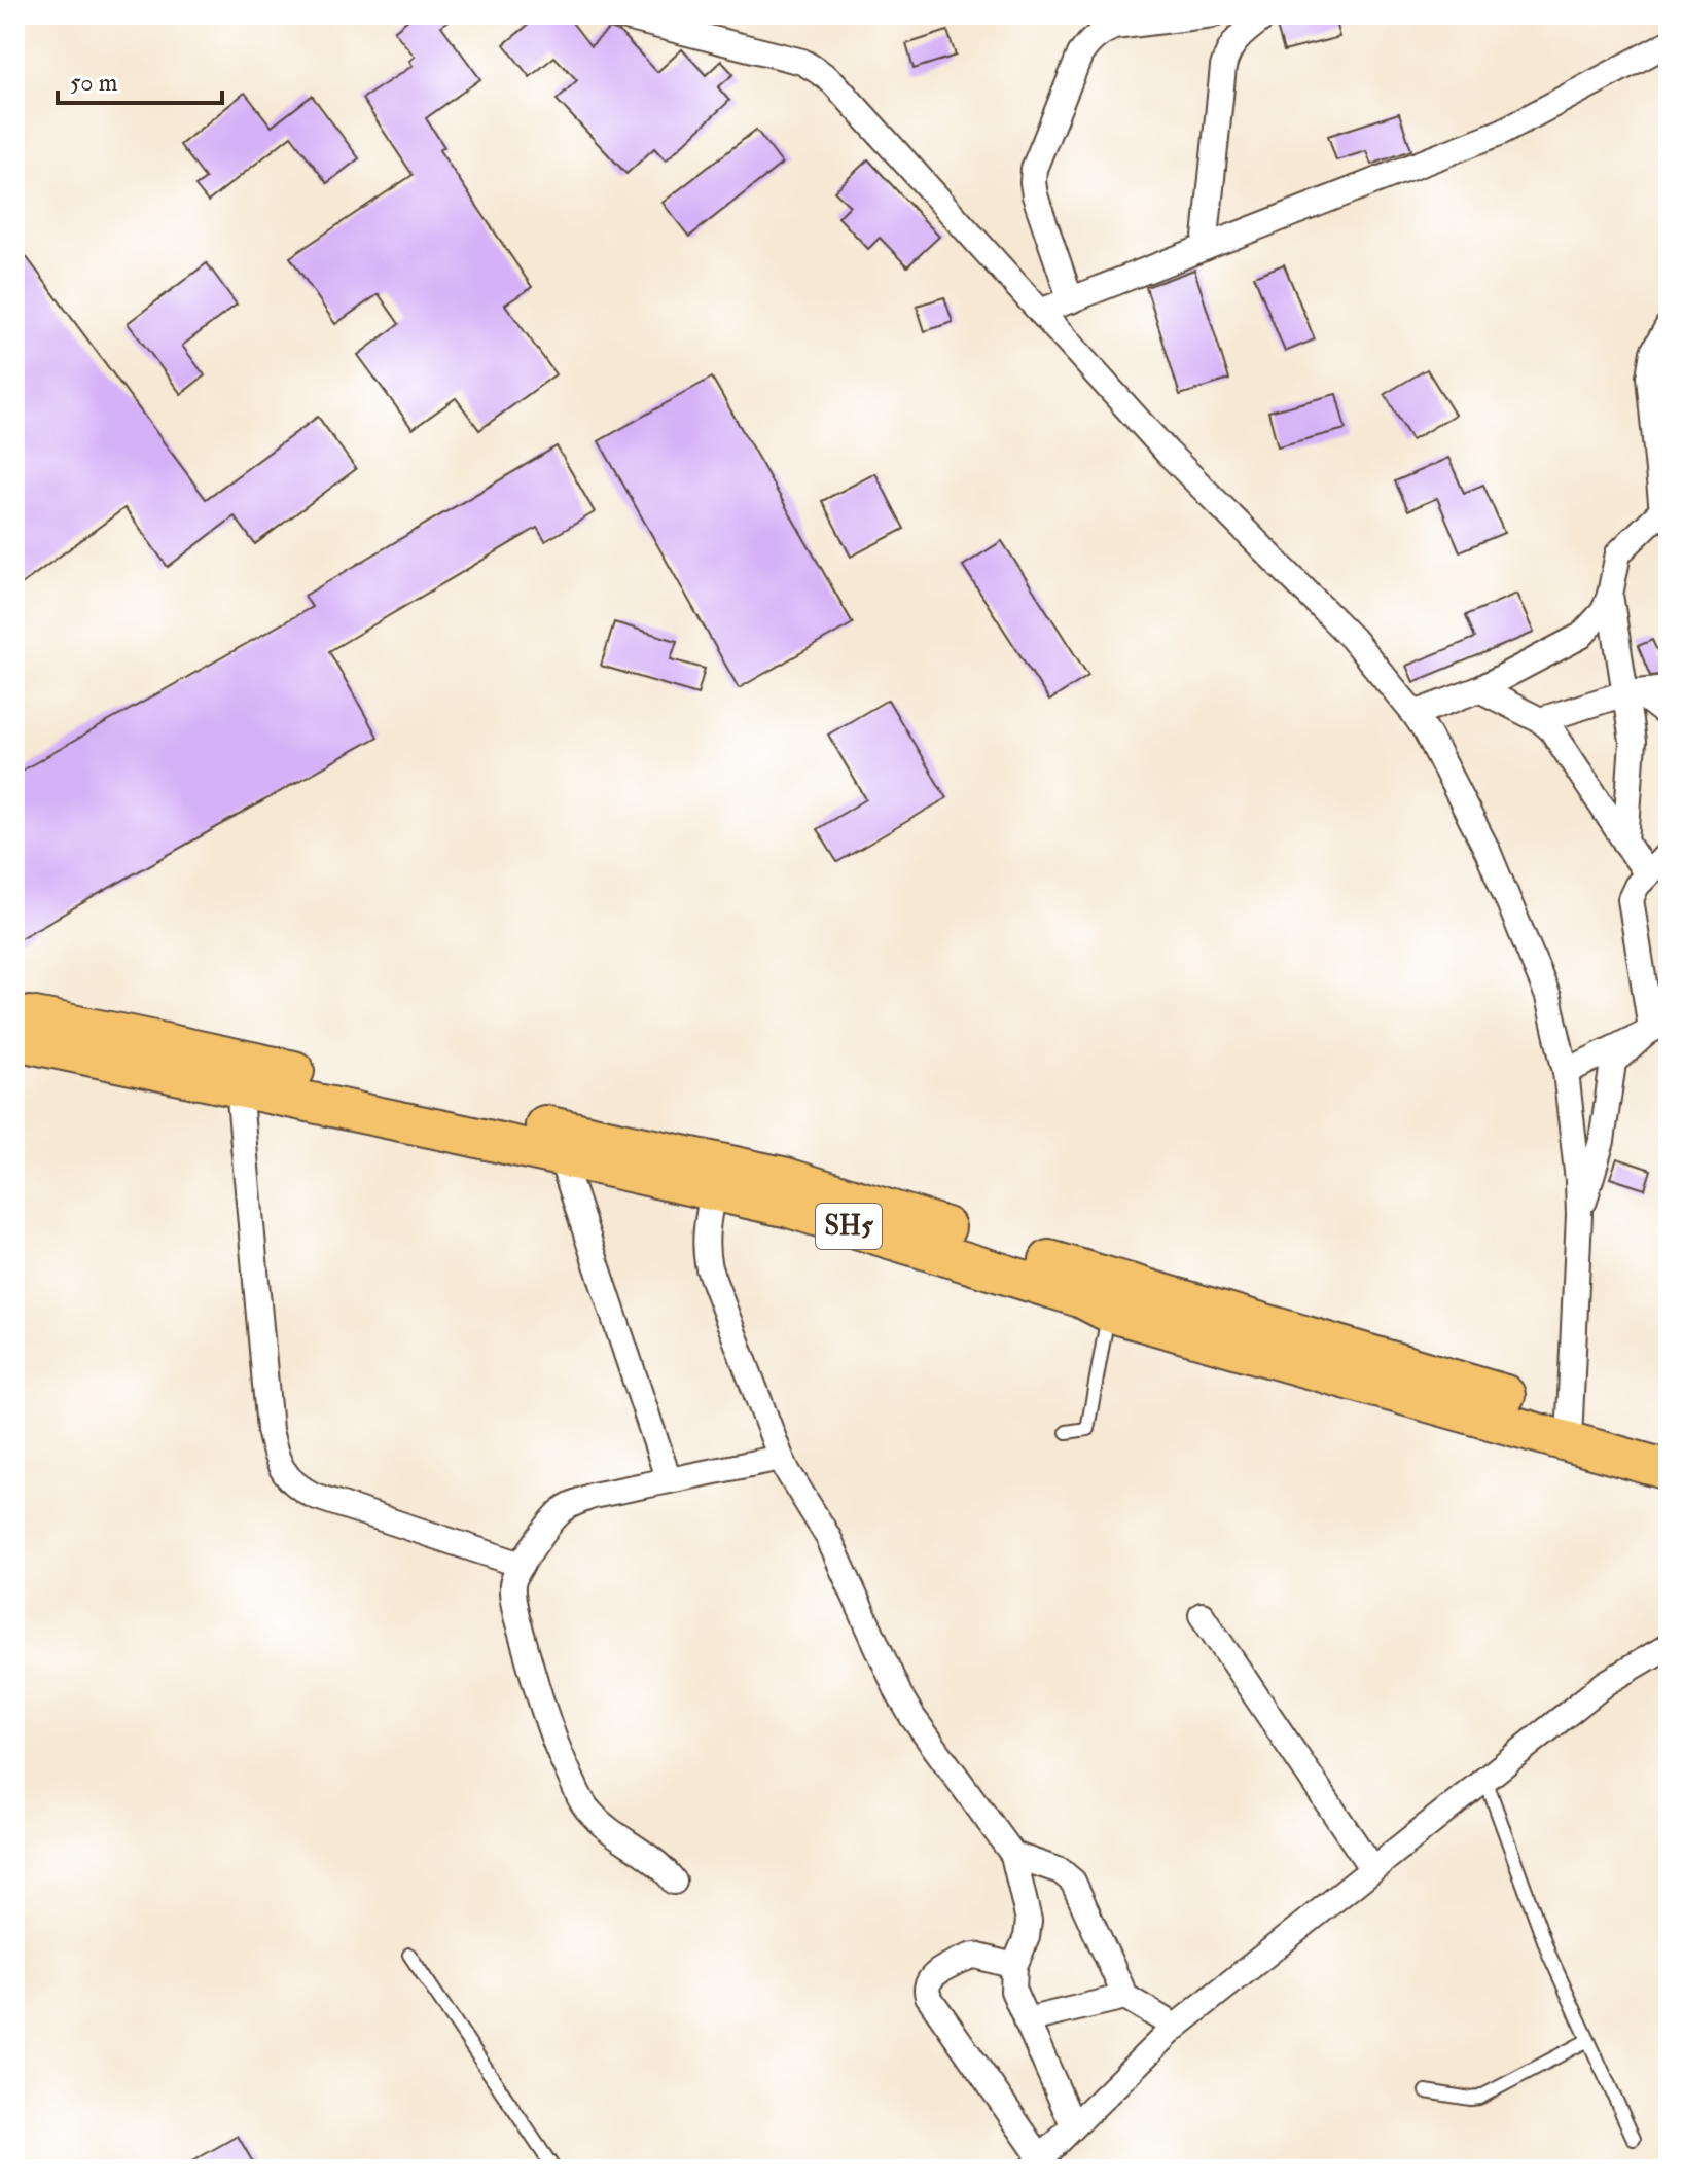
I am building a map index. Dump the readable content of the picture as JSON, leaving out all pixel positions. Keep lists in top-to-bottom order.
{
  "streets": {
    "main road": ["SH5"]
  },
  "scale_bar": "50 m"
}
